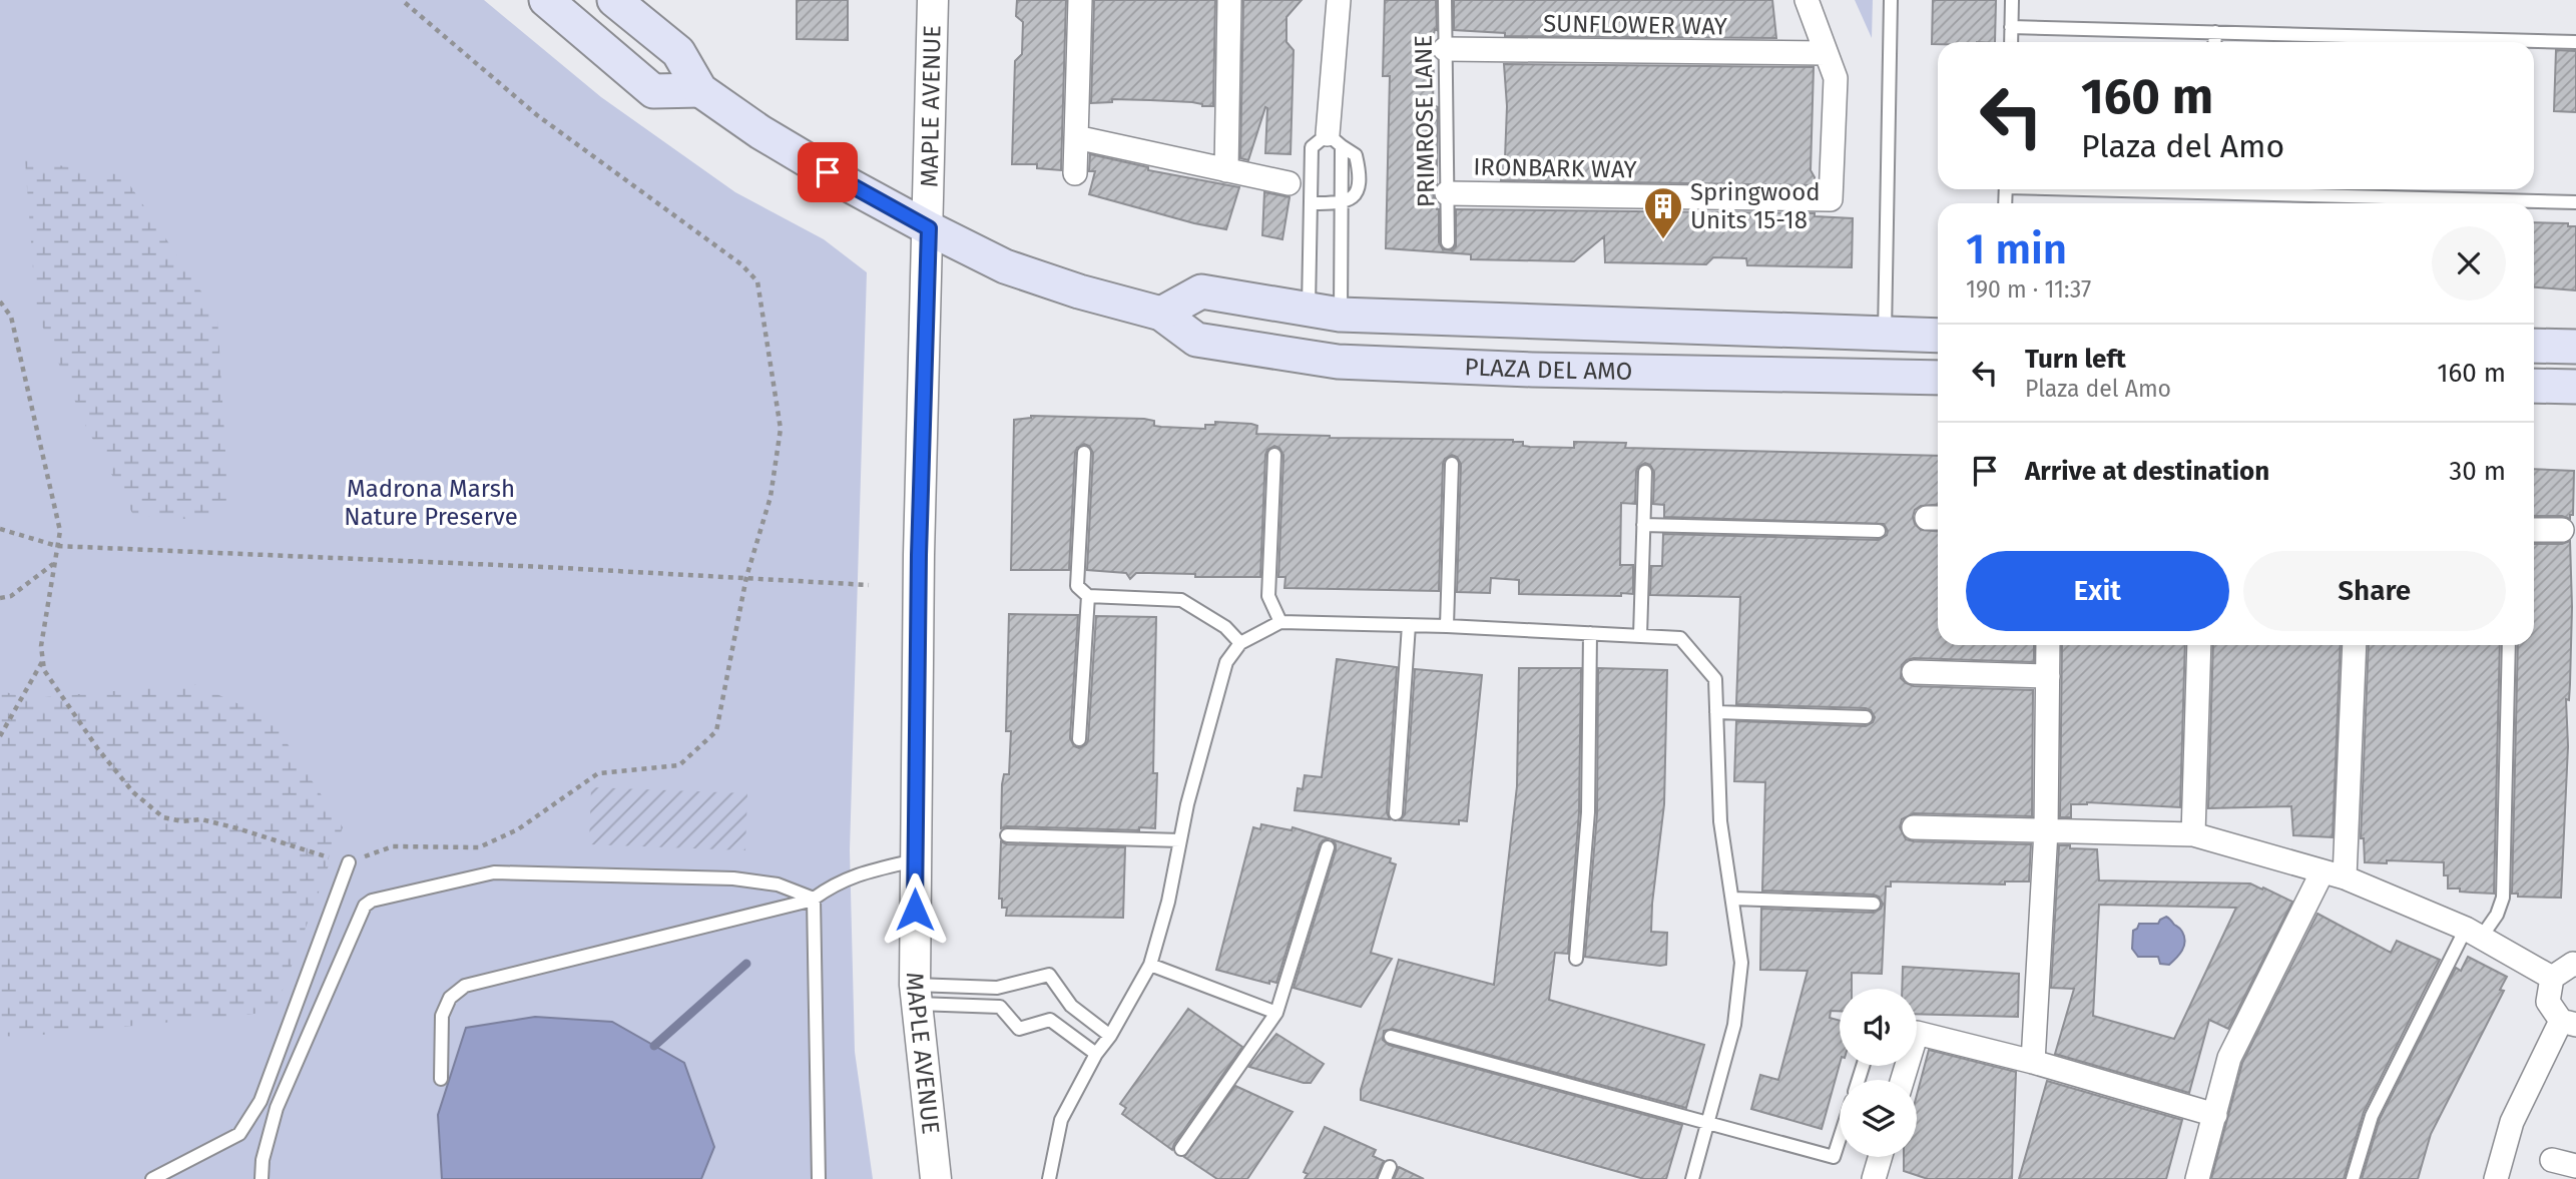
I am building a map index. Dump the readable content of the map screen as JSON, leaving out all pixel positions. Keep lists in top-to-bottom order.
{
  "streets": {
    "main road": ["PLAZA DEL AMO"],
    "street": ["SUNFLOWER WAY", "MAPLE AVENUE", "IRONBARK WAY"],
    "lane": ["PRIMROSE LANE"]
  },
  "crossings": [
    ["SUNFLOWER WAY", "PRIMROSE LANE"],
    ["SUNFLOWER WAY", "IRONBARK WAY"],
    ["MAPLE AVENUE", "PLAZA DEL AMO"],
    ["PRIMROSE LANE", "IRONBARK WAY"]
  ],
  "parks": ["Madrona Marsh Nature Preserve"],
  "places": {
    "building": ["Springwood Units 15-18"]
  },
  "page": {
    "turn": ["160 m", "Plaza del Amo"],
    "heading": ["1 min", "190 m · 11:37"],
    "list": [
      {
        "name": "Turn left",
        "note": "Plaza del Amo",
        "value": "160 m"
      },
      {
        "name": "Arrive at destination",
        "value": "30 m"
      }
    ],
    "buttons": ["Exit", "Share"]
  }
}
